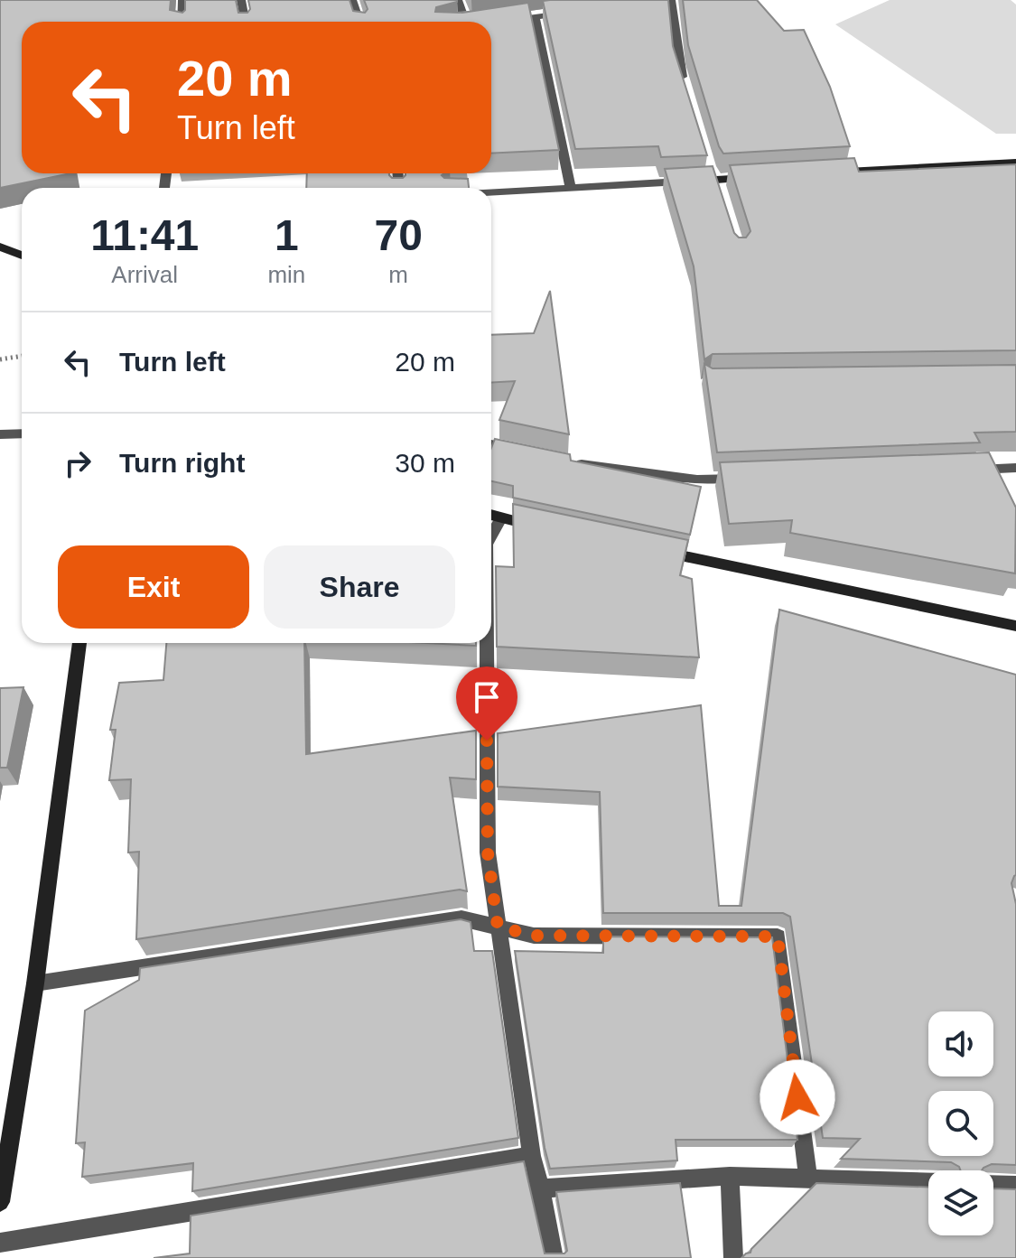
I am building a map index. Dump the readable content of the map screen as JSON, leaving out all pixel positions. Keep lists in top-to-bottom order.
{
  "page": {
    "turn": ["20 m", "Turn left"],
    "eta": [
      "11:41",
      "Arrival",
      "1",
      "min",
      "70",
      "m"
    ],
    "list": [
      {
        "name": "Turn left",
        "value": "20 m"
      },
      {
        "name": "Turn right",
        "value": "30 m"
      }
    ],
    "buttons": ["Exit", "Share"]
  }
}
